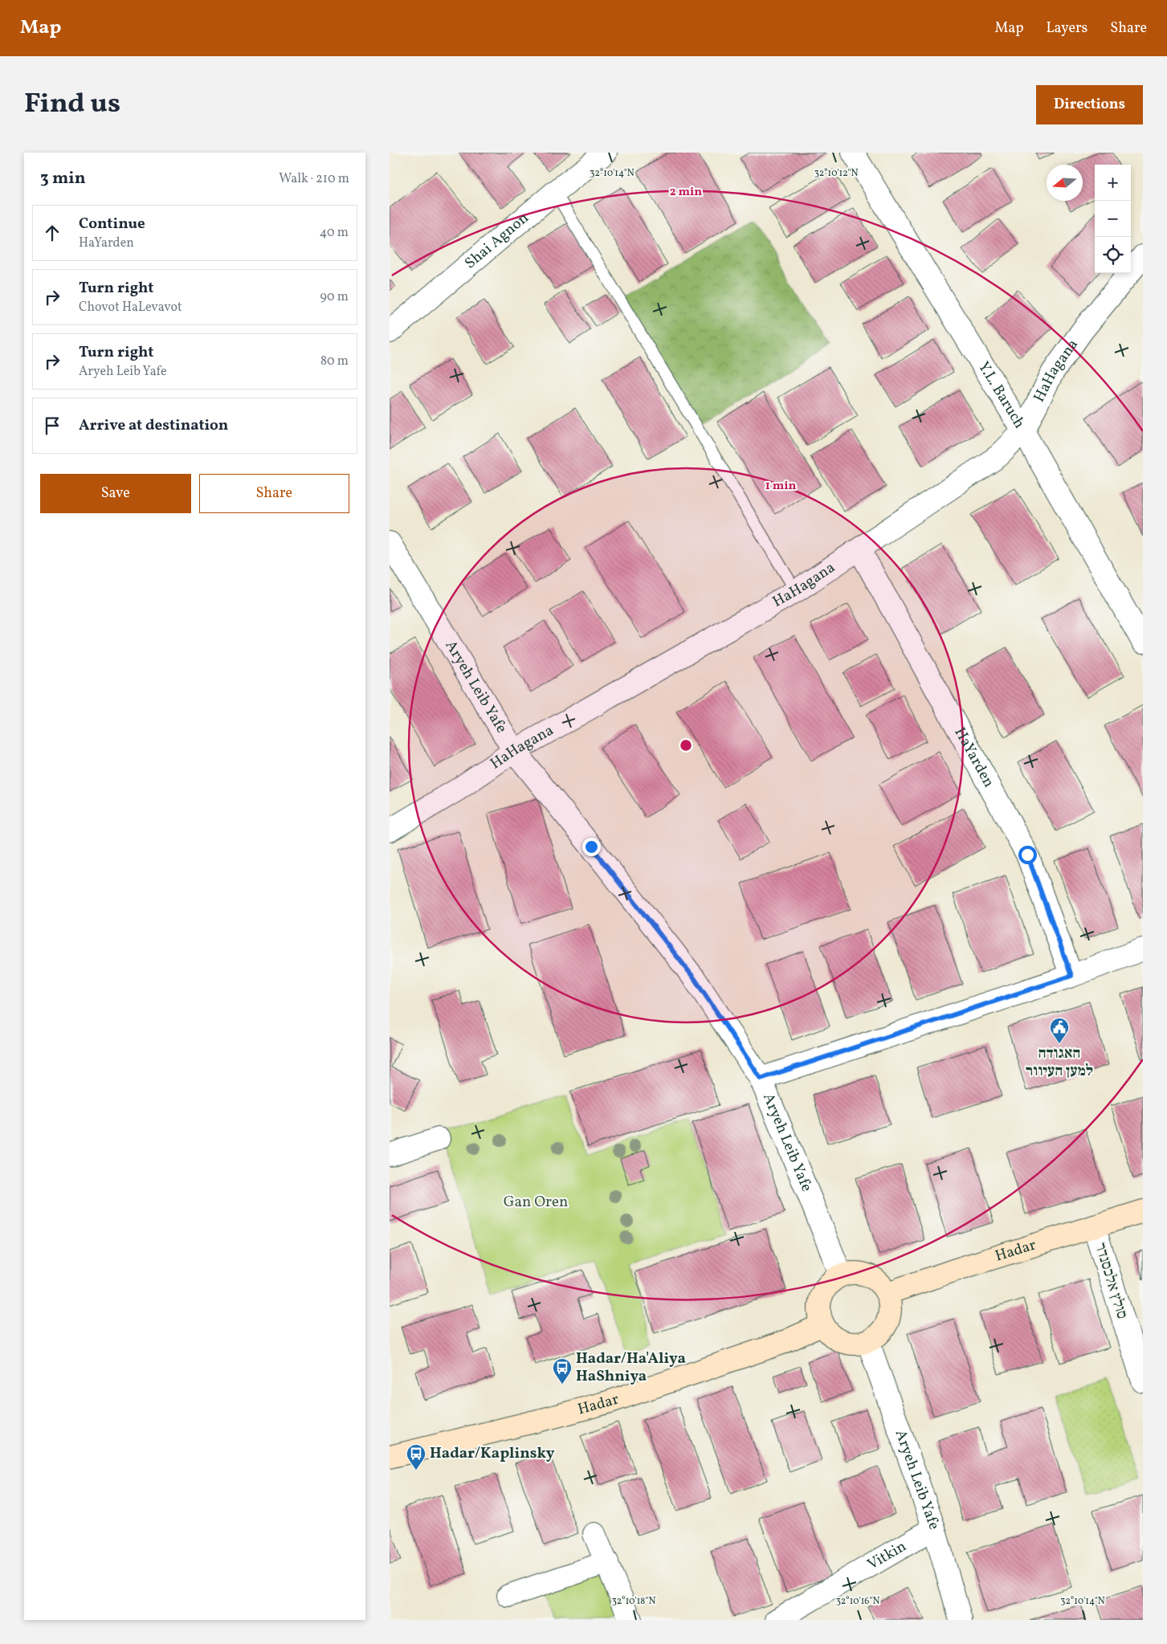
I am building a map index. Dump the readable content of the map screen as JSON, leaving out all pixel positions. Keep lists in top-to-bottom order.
{
  "streets": {
    "street": [
      "Shai Agnon",
      "HaHagana",
      "Y.L. Baruch",
      "Aryeh Leib Yafe",
      "HaYarden",
      "Hadar",
      "סולץ אלכסנדר",
      "Vitkin"
    ]
  },
  "crossings": [
    ["HaHagana", "Y.L. Baruch"],
    ["HaHagana", "Aryeh Leib Yafe"],
    ["HaHagana", "HaYarden"],
    ["Aryeh Leib Yafe", "Hadar"],
    ["Aryeh Leib Yafe", "Vitkin"],
    ["Hadar", "סולץ אלכסנדר"]
  ],
  "parks": ["Gan Oren"],
  "places": {
    "public building": ["האגודה למען העיוור"],
    "bus stop": ["Hadar/Ha'Aliya HaShniya", "Hadar/Kaplinsky"]
  },
  "north": "left",
  "page": {
    "header": "Map",
    "nav": ["Map", "Layers", "Share"],
    "title": "Find us",
    "buttons": [
      "Directions",
      ["Save", "Share"]
    ],
    "heading": ["3 min", "Walk · 210 m"],
    "map_buttons": ["+", "−"],
    "list": [
      ["Continue", "HaYarden", "40 m"],
      ["Turn right", "Chovot HaLevavot", "90 m"],
      ["Turn right", "Aryeh Leib Yafe", "80 m"],
      "Arrive at destination"
    ]
  },
  "coordinates": [
    "32°10'14\"N",
    "32°10'12\"N",
    "32°10'18\"N",
    "32°10'16\"N"
  ],
  "rings": ["2 min", "1 min"]
}
